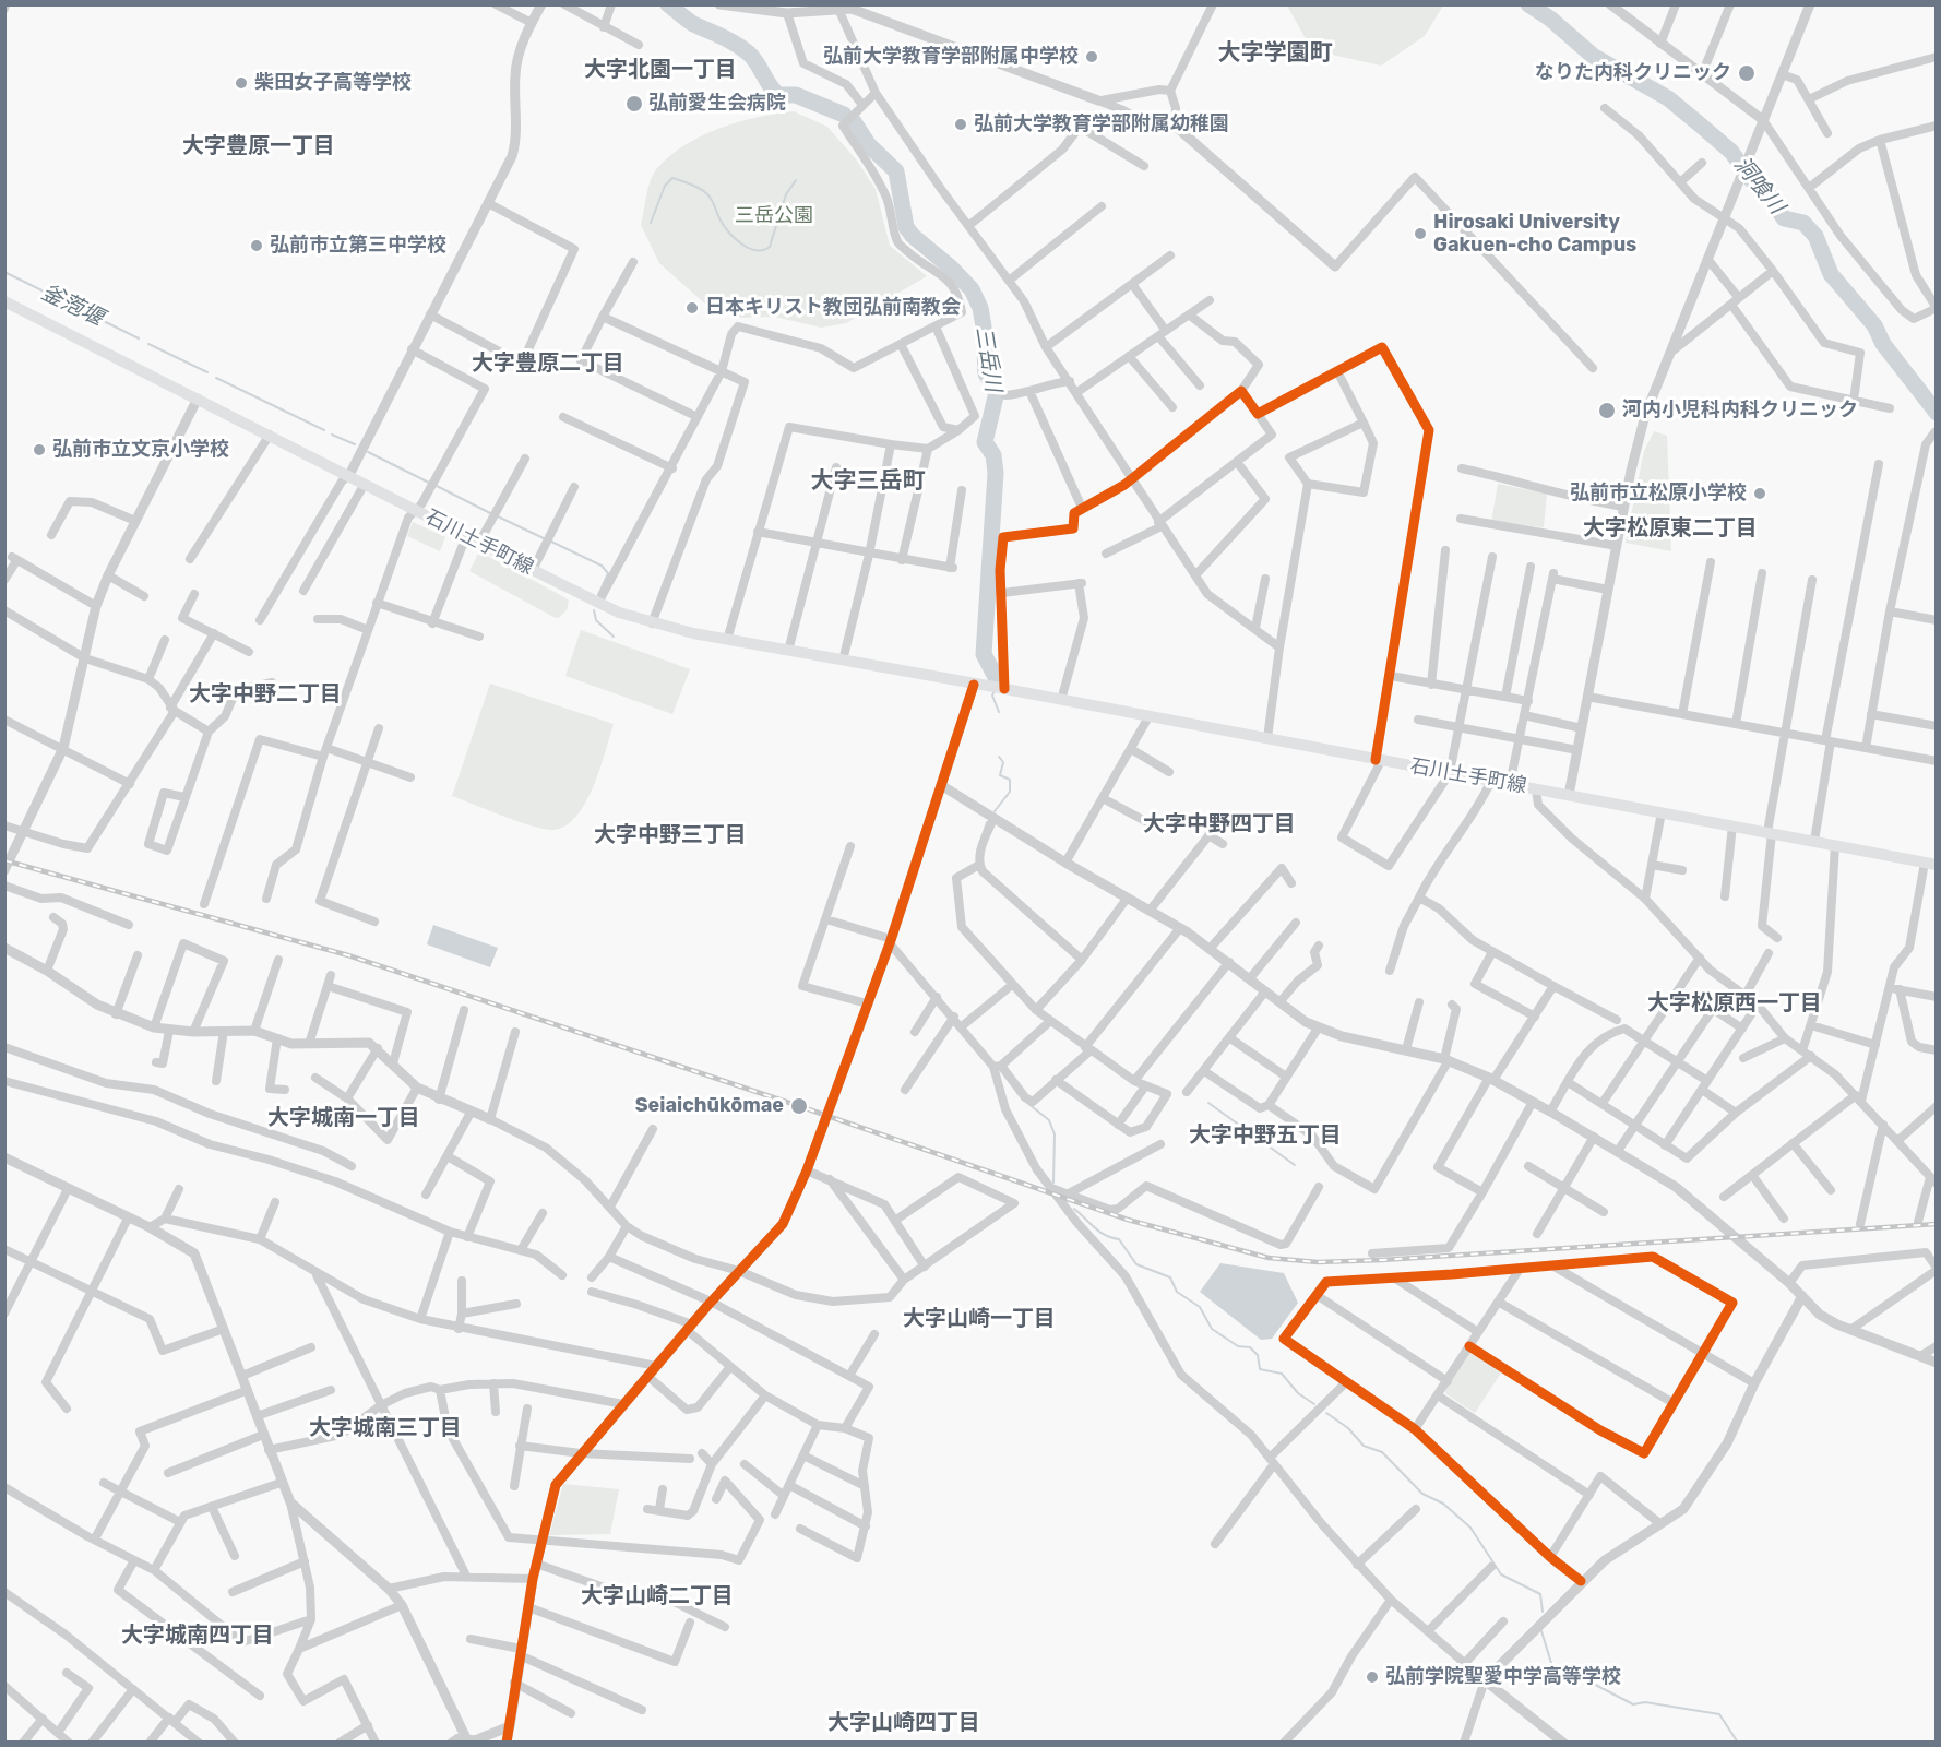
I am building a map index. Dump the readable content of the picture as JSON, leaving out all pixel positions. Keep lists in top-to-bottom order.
{
  "streets": {
    "main road": ["石川土手町線"]
  },
  "districts": [
    "大字学園町",
    "大字北園一丁目",
    "大字豊原一丁目",
    "大字豊原二丁目",
    "大字三岳町",
    "大字松原東二丁目",
    "大字中野二丁目",
    "大字中野四丁目",
    "大字中野三丁目",
    "大字松原西一丁目",
    "大字城南一丁目",
    "大字中野五丁目",
    "大字山崎一丁目",
    "大字城南三丁目",
    "大字山崎二丁目",
    "大字城南四丁目",
    "大字山崎四丁目"
  ],
  "water": ["洞喰川", "釜萢堰", "三岳川"],
  "parks": ["三岳公園"],
  "places": [
    "弘前大学教育学部附属中学校",
    "なりた内科クリニック",
    "柴田女子高等学校",
    "弘前愛生会病院",
    "弘前大学教育学部附属幼稚園",
    "Hirosaki University Gakuen-cho Campus",
    "弘前市立第三中学校",
    "日本キリスト教団弘前南教会",
    "河内小児科内科クリニック",
    "弘前市立文京小学校",
    "弘前市立松原小学校",
    "Seiaichūkōmae",
    "弘前学院聖愛中学高等学校"
  ]
}
